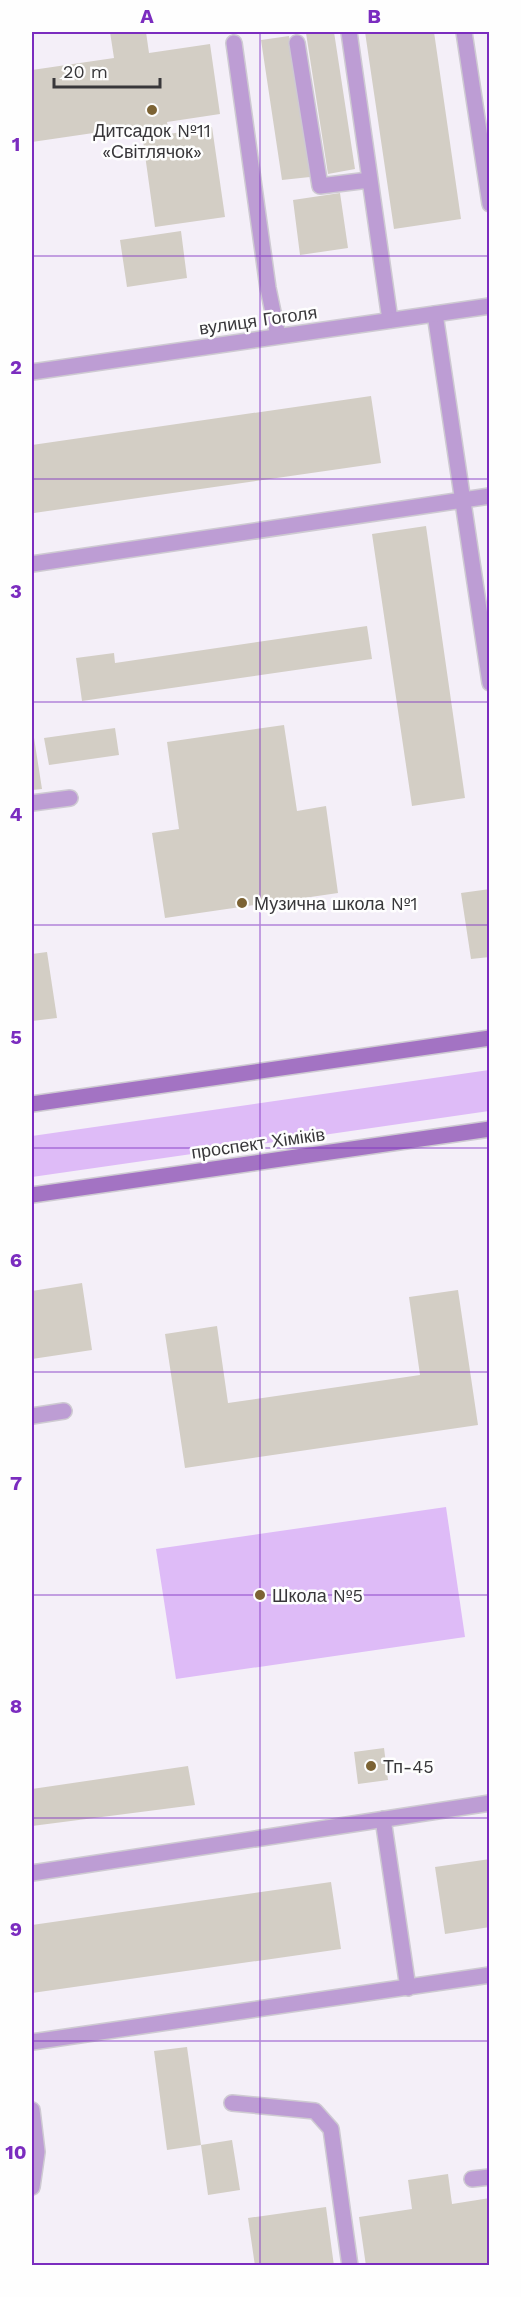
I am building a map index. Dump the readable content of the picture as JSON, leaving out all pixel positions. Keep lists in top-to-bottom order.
{
  "streets": {
    "main road": ["проспект Хіміків"],
    "street": ["вулиця Гоголя"]
  },
  "places": [
    "Дитсадок №11 «Світлячок»",
    "Музична школа №1",
    "Школа №5",
    "Тп-45"
  ],
  "scale_bar": "20 m",
  "grid": {
    "columns": ["A", "B"],
    "rows": [
      "1",
      "2",
      "3",
      "4",
      "5",
      "6",
      "7",
      "8",
      "9",
      "10"
    ]
  }
}
